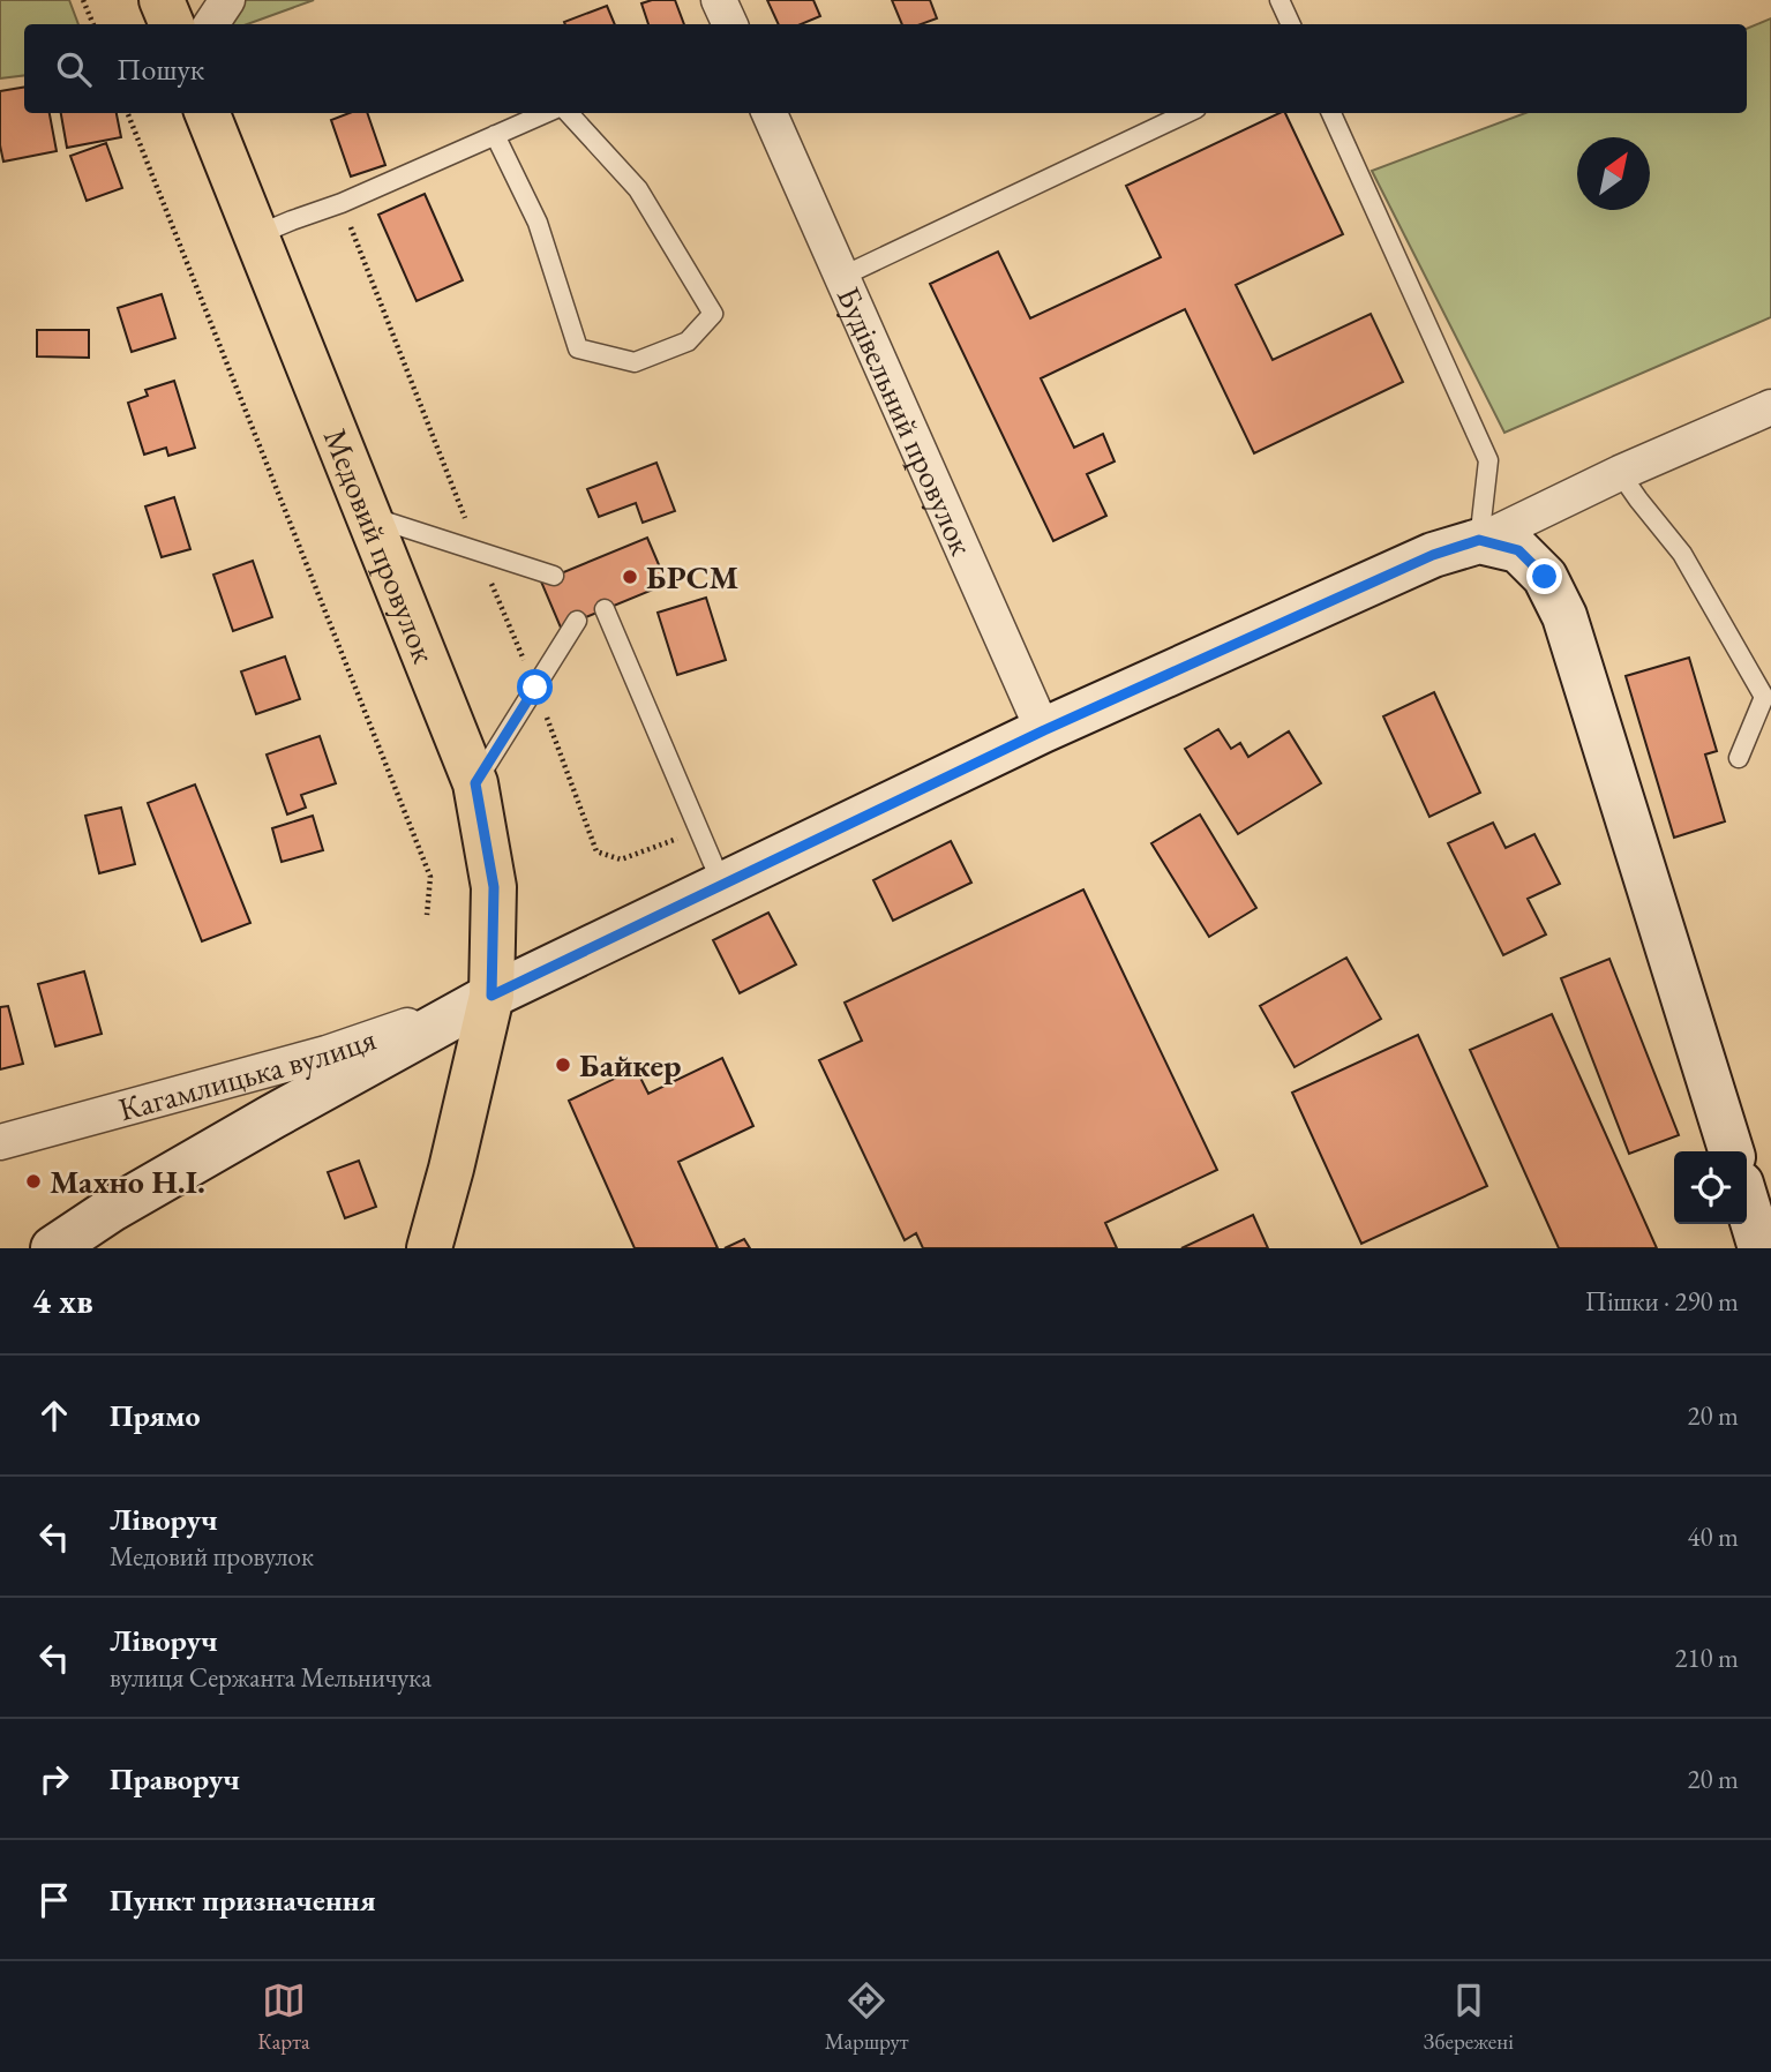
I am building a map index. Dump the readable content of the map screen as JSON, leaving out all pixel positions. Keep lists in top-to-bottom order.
{
  "streets": {
    "main road": ["Медовий провулок"],
    "street": ["Будівельний провулок", "Кагамлицька вулиця"]
  },
  "crossings": [
    ["Медовий провулок", "Кагамлицька вулиця"]
  ],
  "places": ["БРСМ", "Байкер", "Махно Н.І."],
  "north": "top right",
  "page": {
    "search": "Пошук",
    "heading": ["4 хв", "Пішки · 290 m"],
    "list": [
      ["Прямо", "20 m"],
      ["Ліворуч", "Медовий провулок", "40 m"],
      ["Ліворуч", "вулиця Сержанта Мельничука", "210 m"],
      ["Праворуч", "20 m"],
      "Пункт призначення"
    ],
    "nav": ["Карта", "Маршрут", "Збережені"]
  }
}
